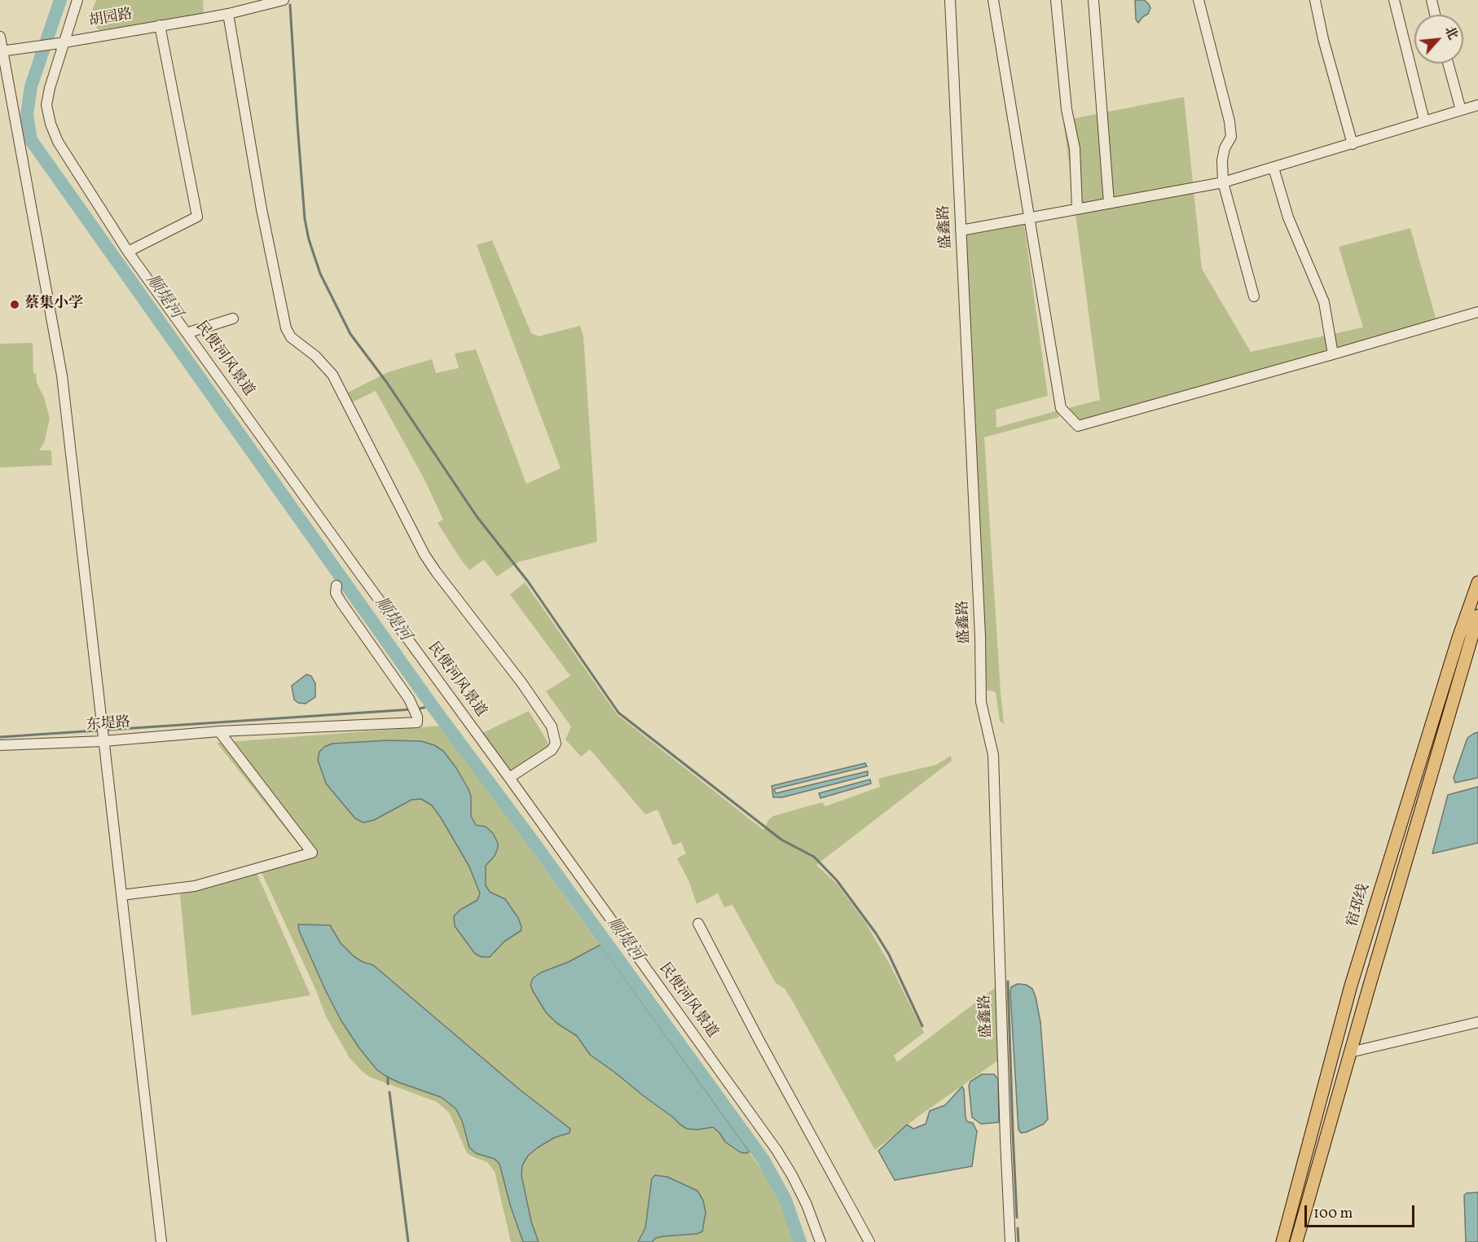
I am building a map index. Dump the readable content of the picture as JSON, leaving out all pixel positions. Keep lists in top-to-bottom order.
{
  "streets": {
    "main road": ["宿邳线"],
    "street": [
      "胡园路",
      "盛鑫路",
      "民便河风景道",
      "东堤路"
    ]
  },
  "crossings": [
    ["胡园路", "民便河风景道"]
  ],
  "water": ["顺堤河"],
  "places": ["蔡集小学"],
  "scale_bar": "100 m",
  "north": "top right"
}
